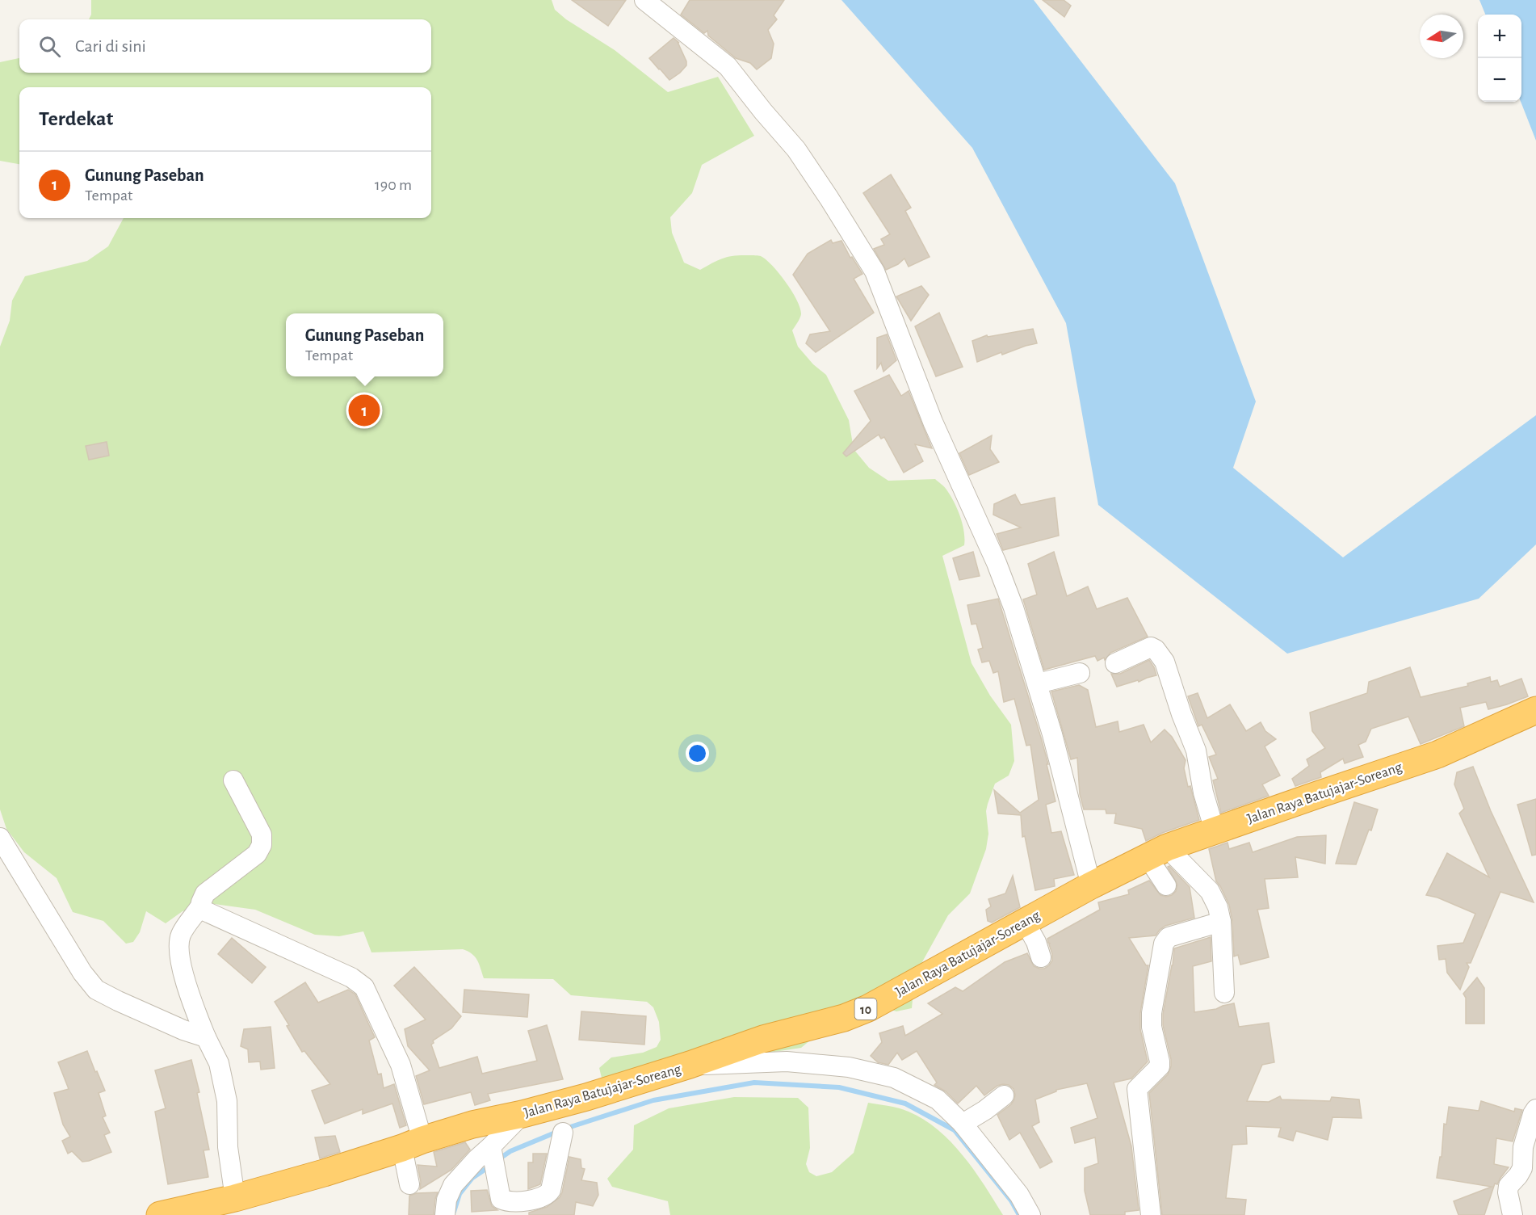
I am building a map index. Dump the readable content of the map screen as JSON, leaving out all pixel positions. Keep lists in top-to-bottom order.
{
  "streets": {
    "highway": ["Jalan Raya Batujajar-Soreang", "10"]
  },
  "north": "left",
  "page": {
    "map_buttons": ["+", "−"],
    "search": "Cari di sini",
    "heading": "Terdekat",
    "list": [
      {
        "mark": "1",
        "name": "Gunung Paseban",
        "note": "Tempat",
        "value": "190 m"
      }
    ],
    "popup": ["Gunung Paseban", "Tempat"],
    "pins": "1"
  }
}
